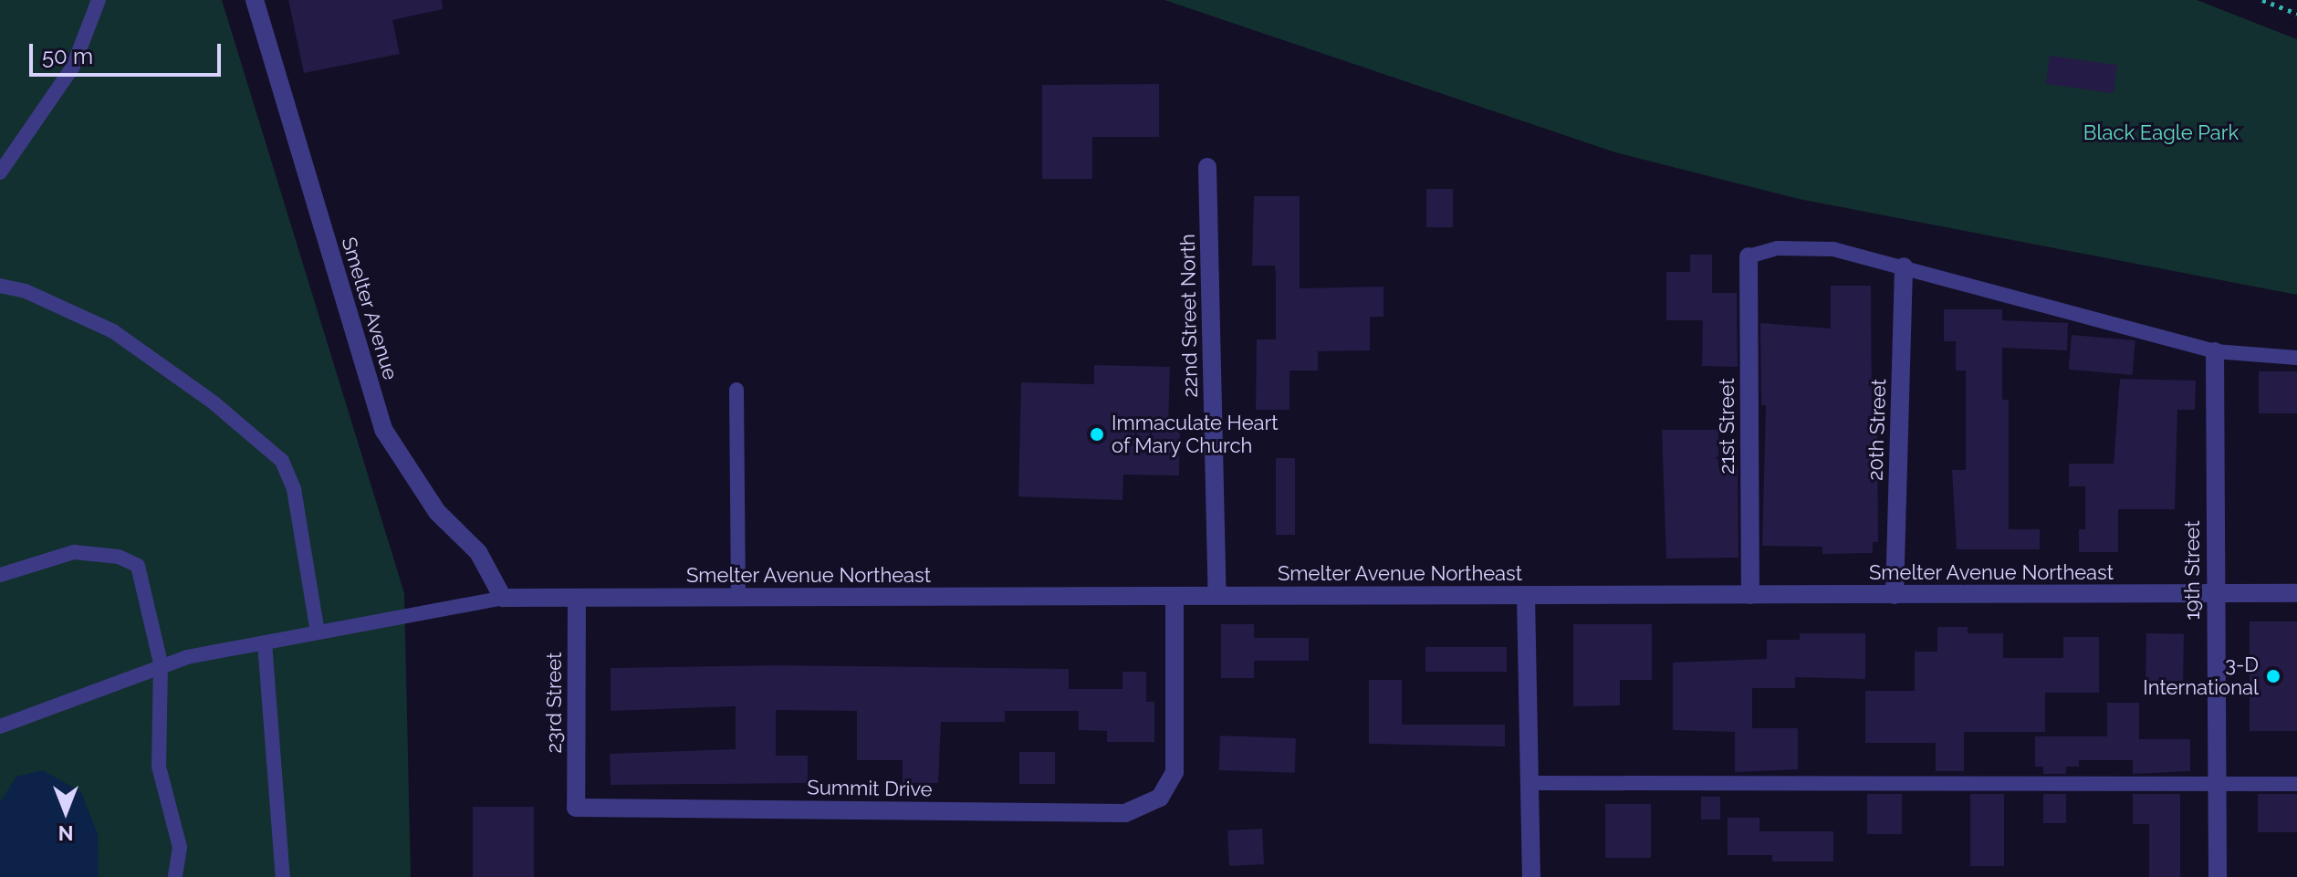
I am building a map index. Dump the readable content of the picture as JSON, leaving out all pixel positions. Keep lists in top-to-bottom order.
{
  "streets": {
    "street": [
      "Smelter Avenue",
      "22nd Street North",
      "21st Street",
      "20th Street",
      "19th Street",
      "Smelter Avenue Northeast",
      "23rd Street",
      "Summit Drive"
    ]
  },
  "crossings": [
    ["Smelter Avenue", "Smelter Avenue Northeast"],
    ["22nd Street North", "Smelter Avenue Northeast"],
    ["21st Street", "Smelter Avenue Northeast"],
    ["20th Street", "Smelter Avenue Northeast"],
    ["19th Street", "Smelter Avenue Northeast"],
    ["Smelter Avenue Northeast", "23rd Street"],
    ["Smelter Avenue Northeast", "Summit Drive"],
    ["23rd Street", "Summit Drive"]
  ],
  "parks": ["Black Eagle Park"],
  "places": ["Immaculate Heart of Mary Church", "3-D International"],
  "scale_bar": "50 m",
  "north": "bottom"
}
